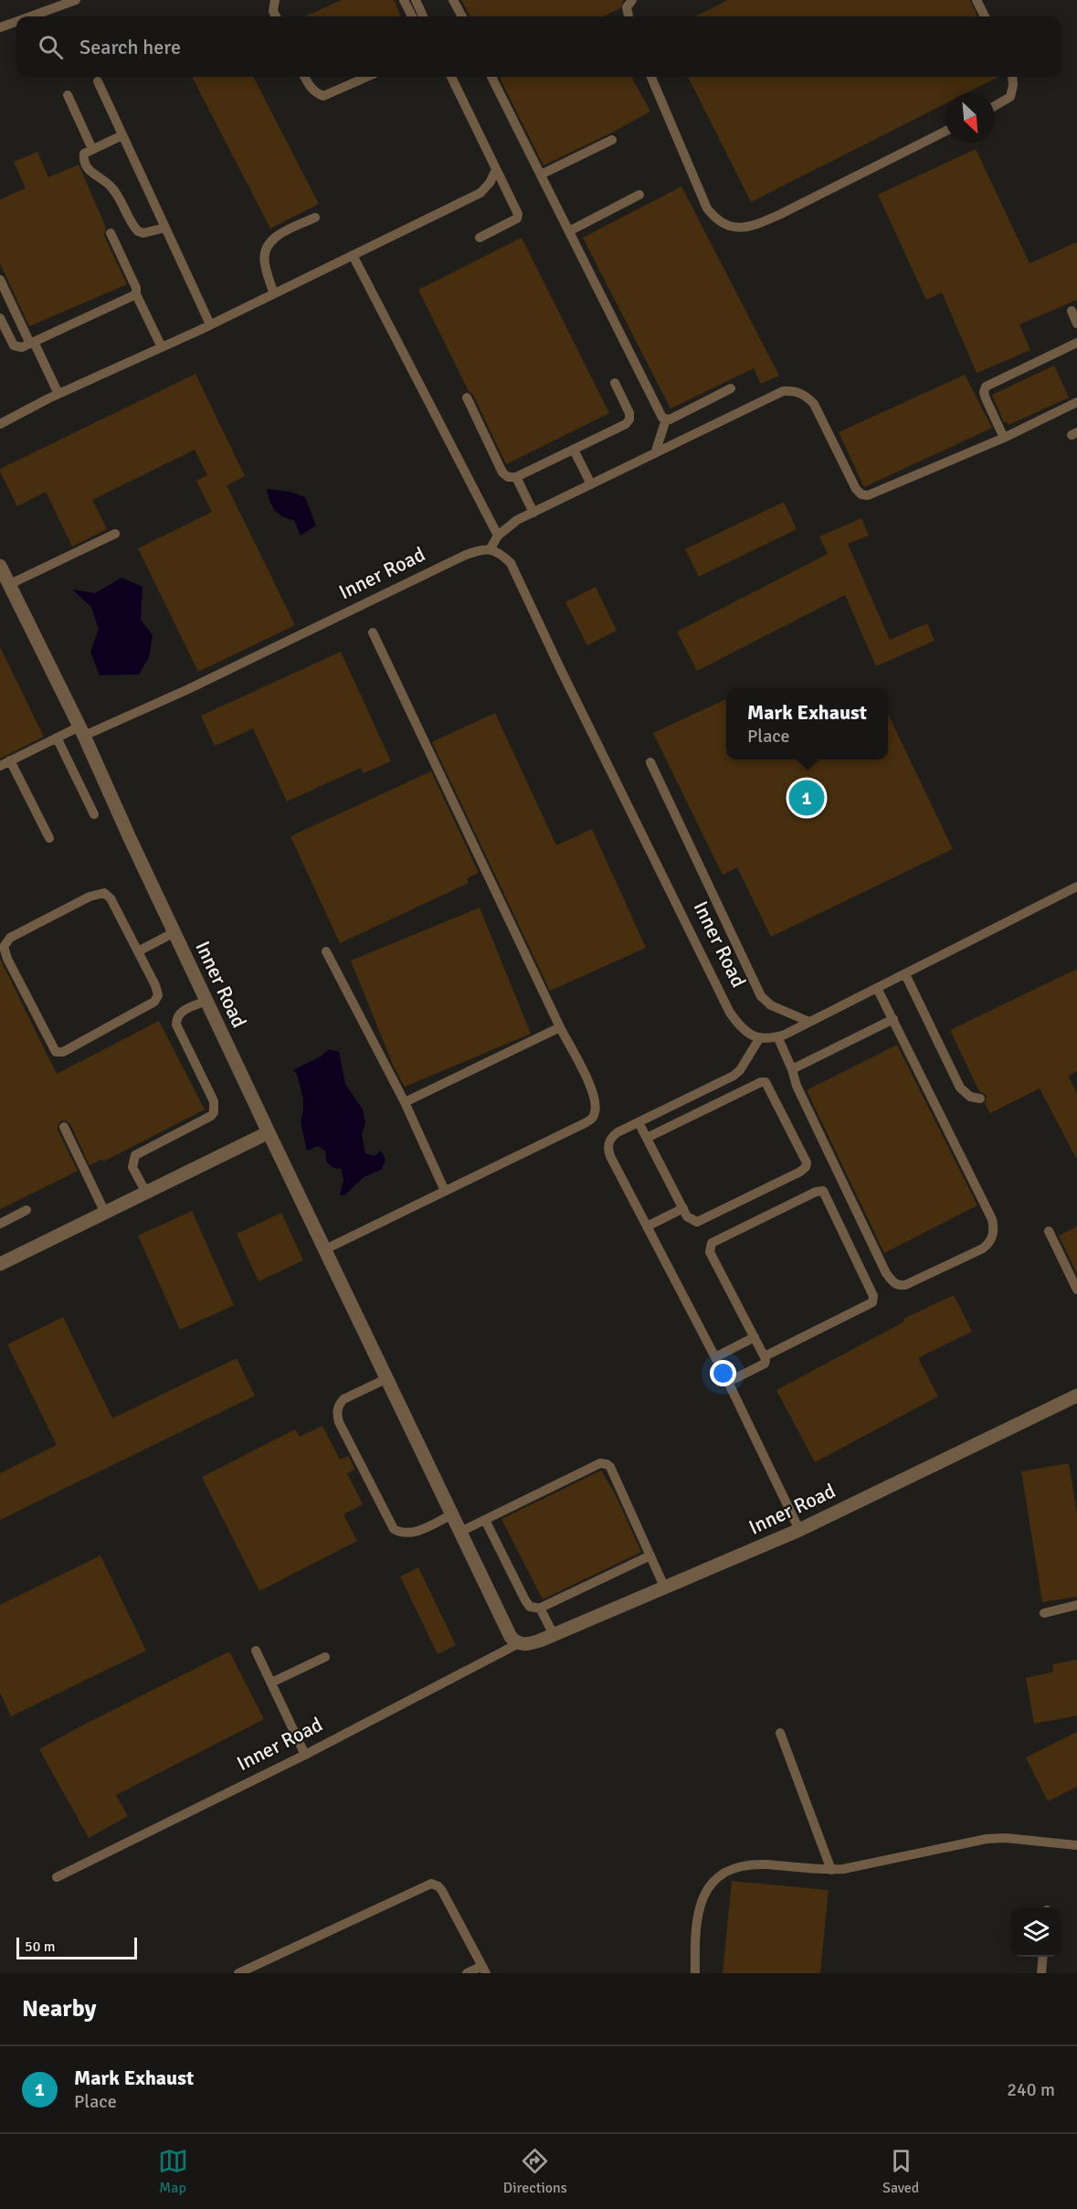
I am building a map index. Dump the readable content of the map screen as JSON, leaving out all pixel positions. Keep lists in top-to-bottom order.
{
  "streets": {
    "street": ["Inner Road"]
  },
  "scale_bar": "50 m",
  "north": "bottom right",
  "page": {
    "search": "Search here",
    "popup": ["Mark Exhaust", "Place"],
    "pins": "1",
    "scale": "50 m",
    "heading": "Nearby",
    "list": [
      {
        "mark": "1",
        "name": "Mark Exhaust",
        "note": "Place",
        "value": "240 m"
      }
    ],
    "nav": ["Map", "Directions", "Saved"]
  }
}
